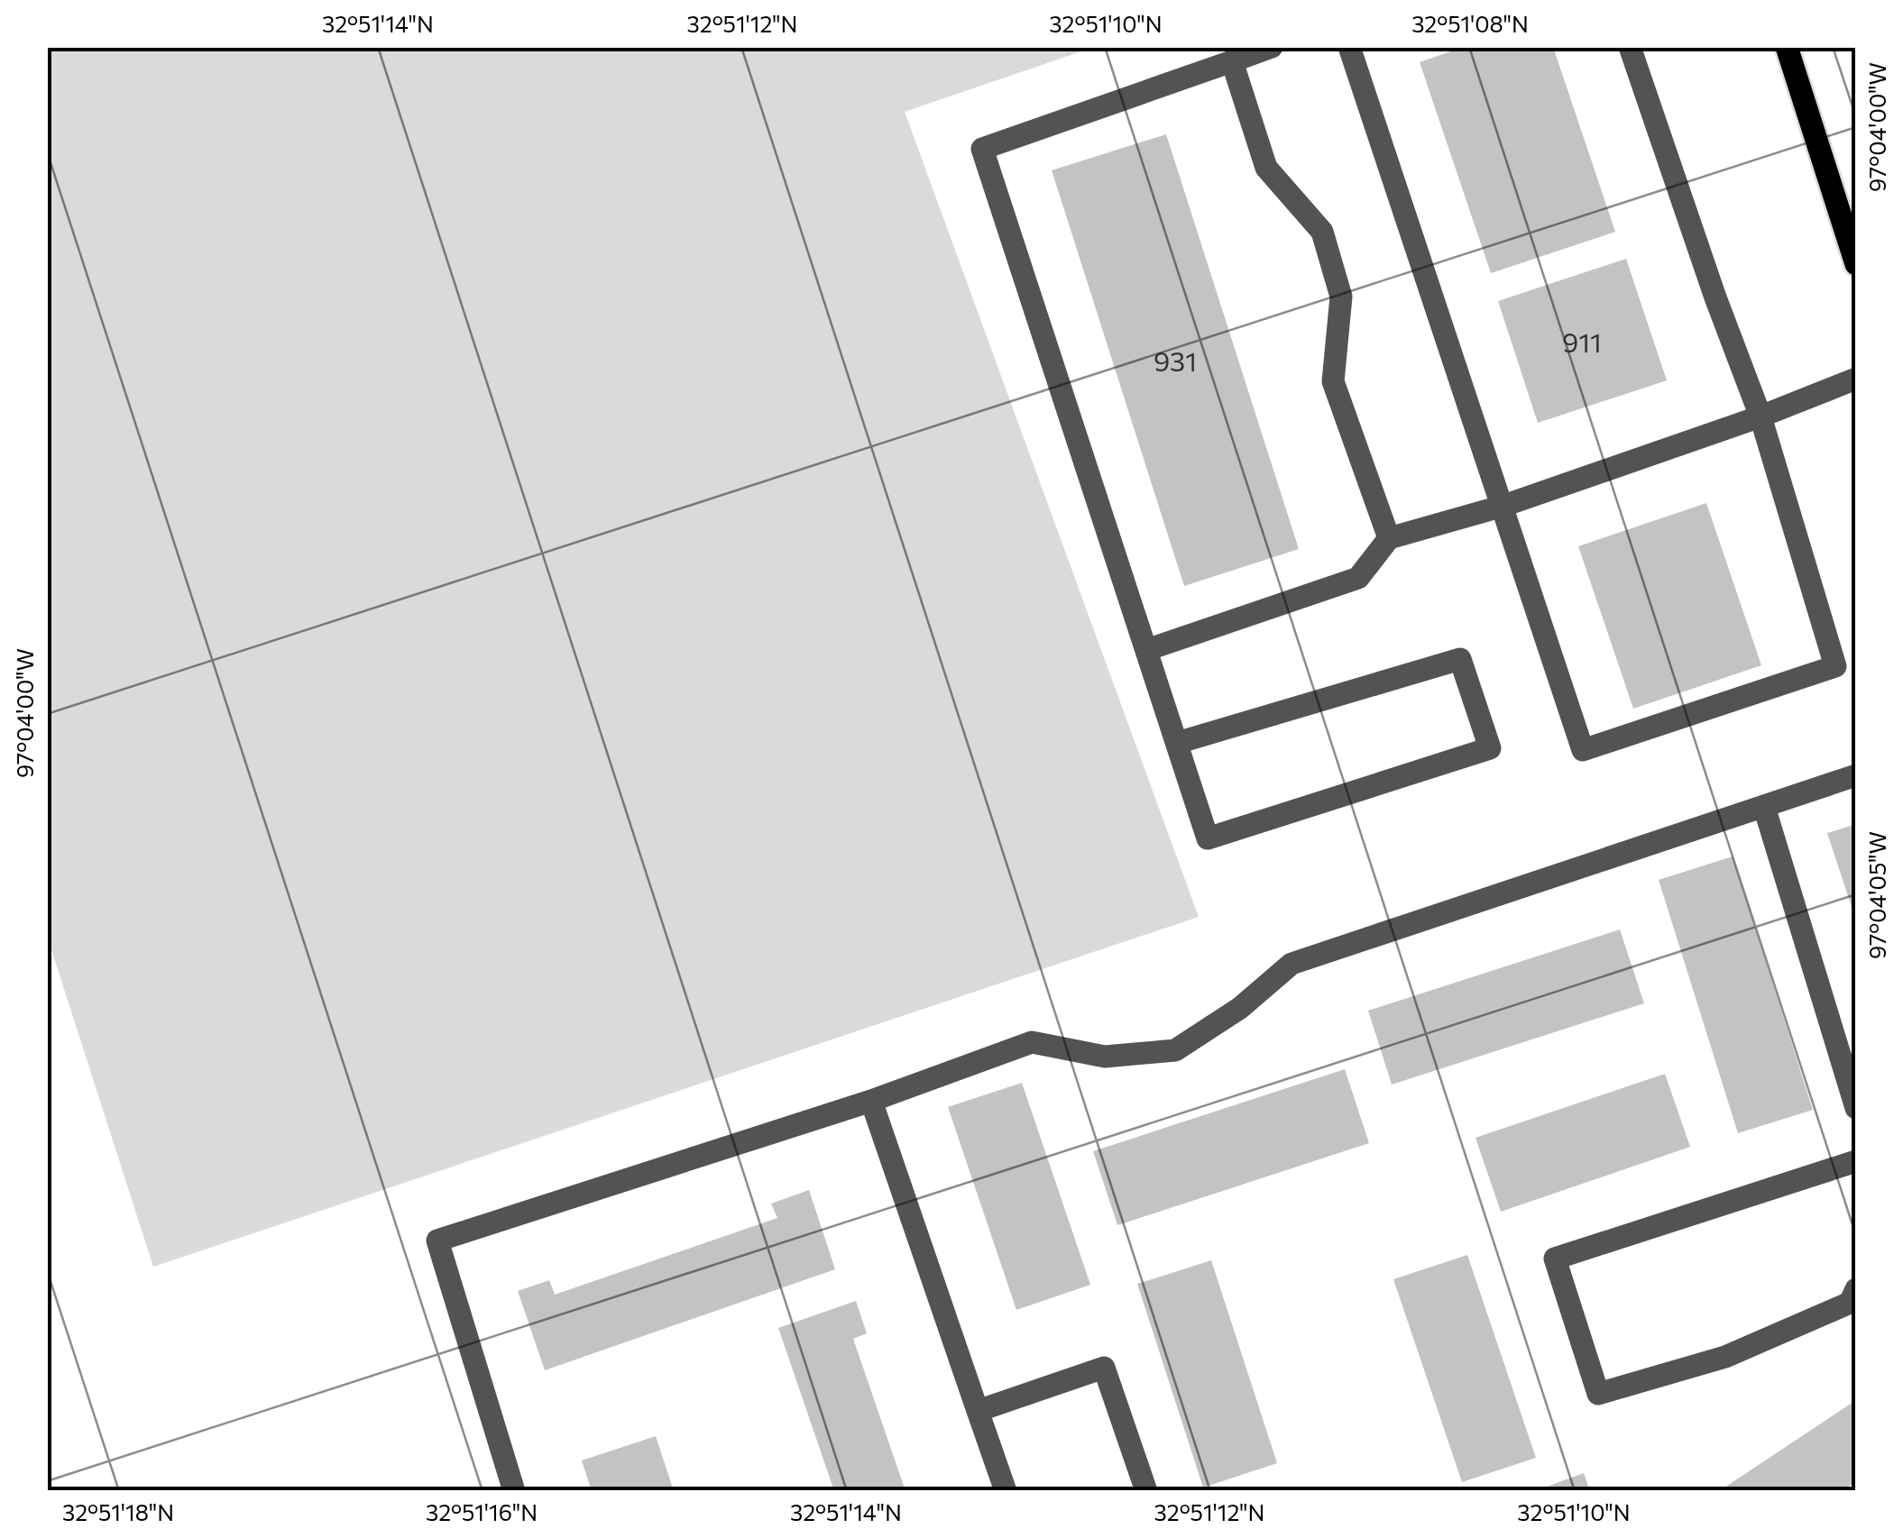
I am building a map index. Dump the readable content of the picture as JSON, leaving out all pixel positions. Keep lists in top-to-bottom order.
{
  "house_numbers": ["911", "931"],
  "coordinates": [
    "32°51'14\"N",
    "32°51'12\"N",
    "32°51'10\"N",
    "32°51'08\"N",
    "97°04'00\"W",
    "97°04'05\"W",
    "32°51'18\"N",
    "32°51'16\"N"
  ]
}
